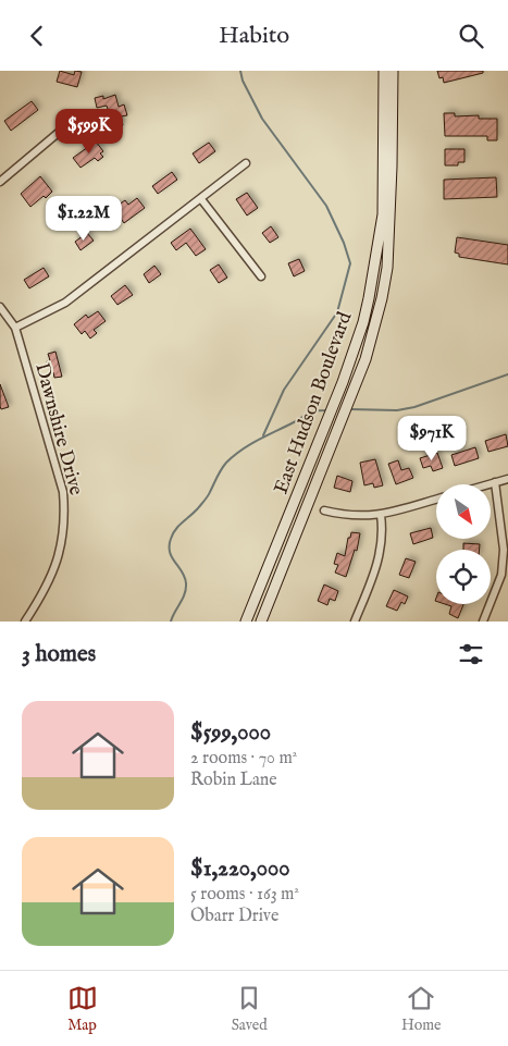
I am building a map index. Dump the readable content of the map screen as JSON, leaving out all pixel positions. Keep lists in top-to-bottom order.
{
  "streets": {
    "main road": ["East Hudson Boulevard"],
    "street": ["Dawnshire Drive"]
  },
  "north": "bottom right",
  "page": {
    "header": "Habito",
    "price": ["$599K", "$1.22M", "$971K"],
    "heading": "3 homes",
    "list": [
      {
        "name": "$599,000",
        "note": "2 rooms · 70 m² · Robin Lane"
      },
      {
        "name": "$1,220,000",
        "note": "5 rooms · 163 m² · Obarr Drive"
      }
    ],
    "tabs": ["Map", "Saved", "Home"]
  }
}
